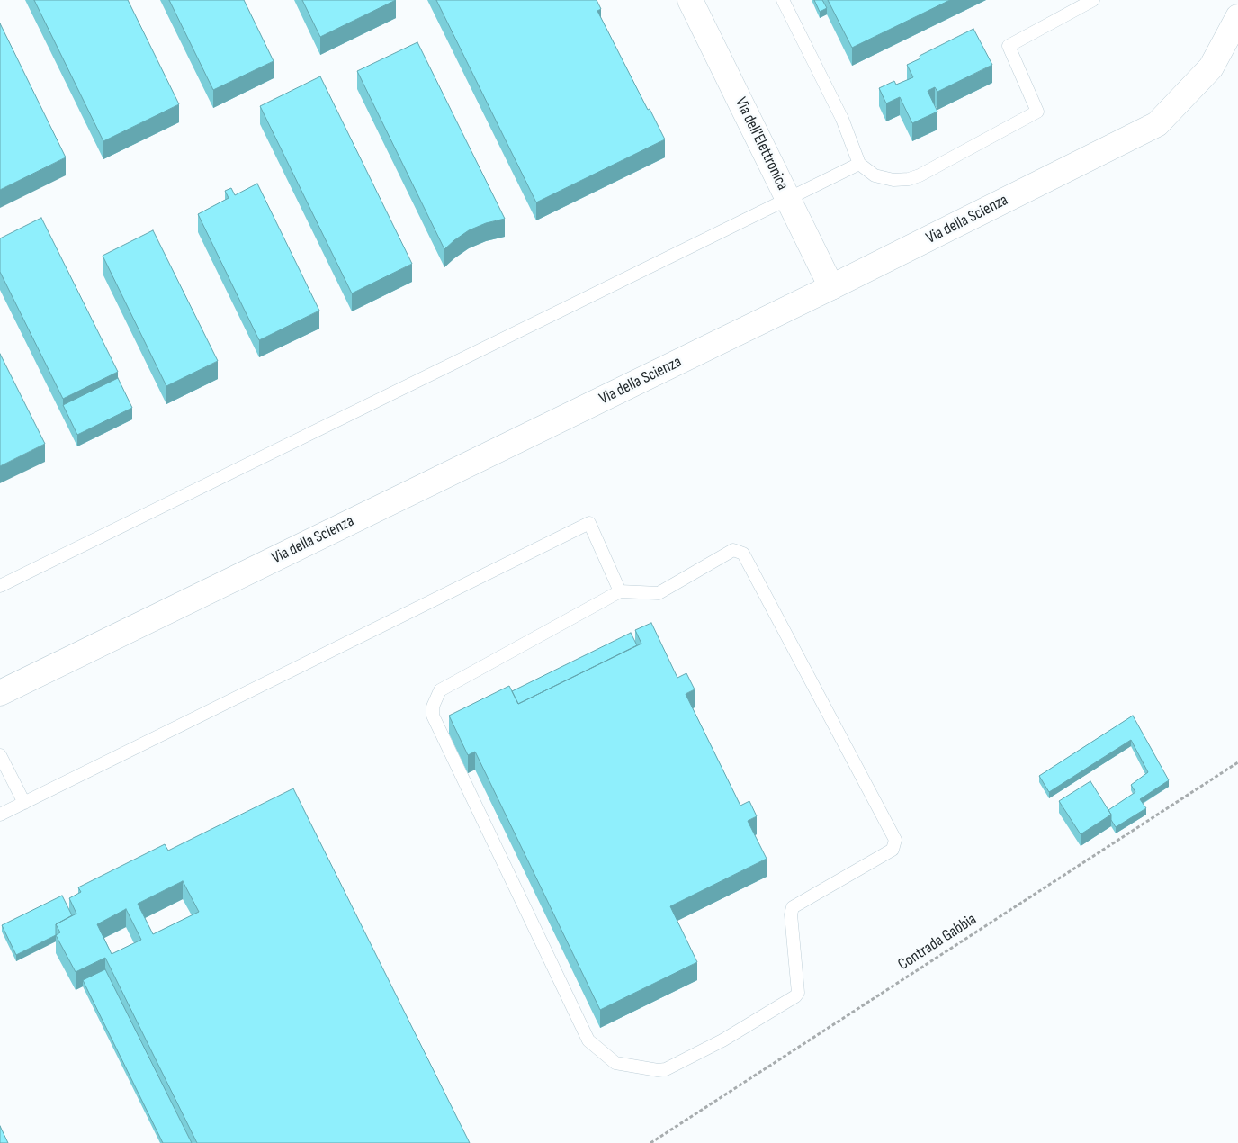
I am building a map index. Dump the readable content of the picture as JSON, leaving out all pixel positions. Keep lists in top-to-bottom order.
{
  "streets": {
    "street": ["Via dell'Elettronica", "Via della Scienza"],
    "path": ["Contrada Gabbia"]
  },
  "crossings": [
    ["Via dell'Elettronica", "Via della Scienza"]
  ]
}
